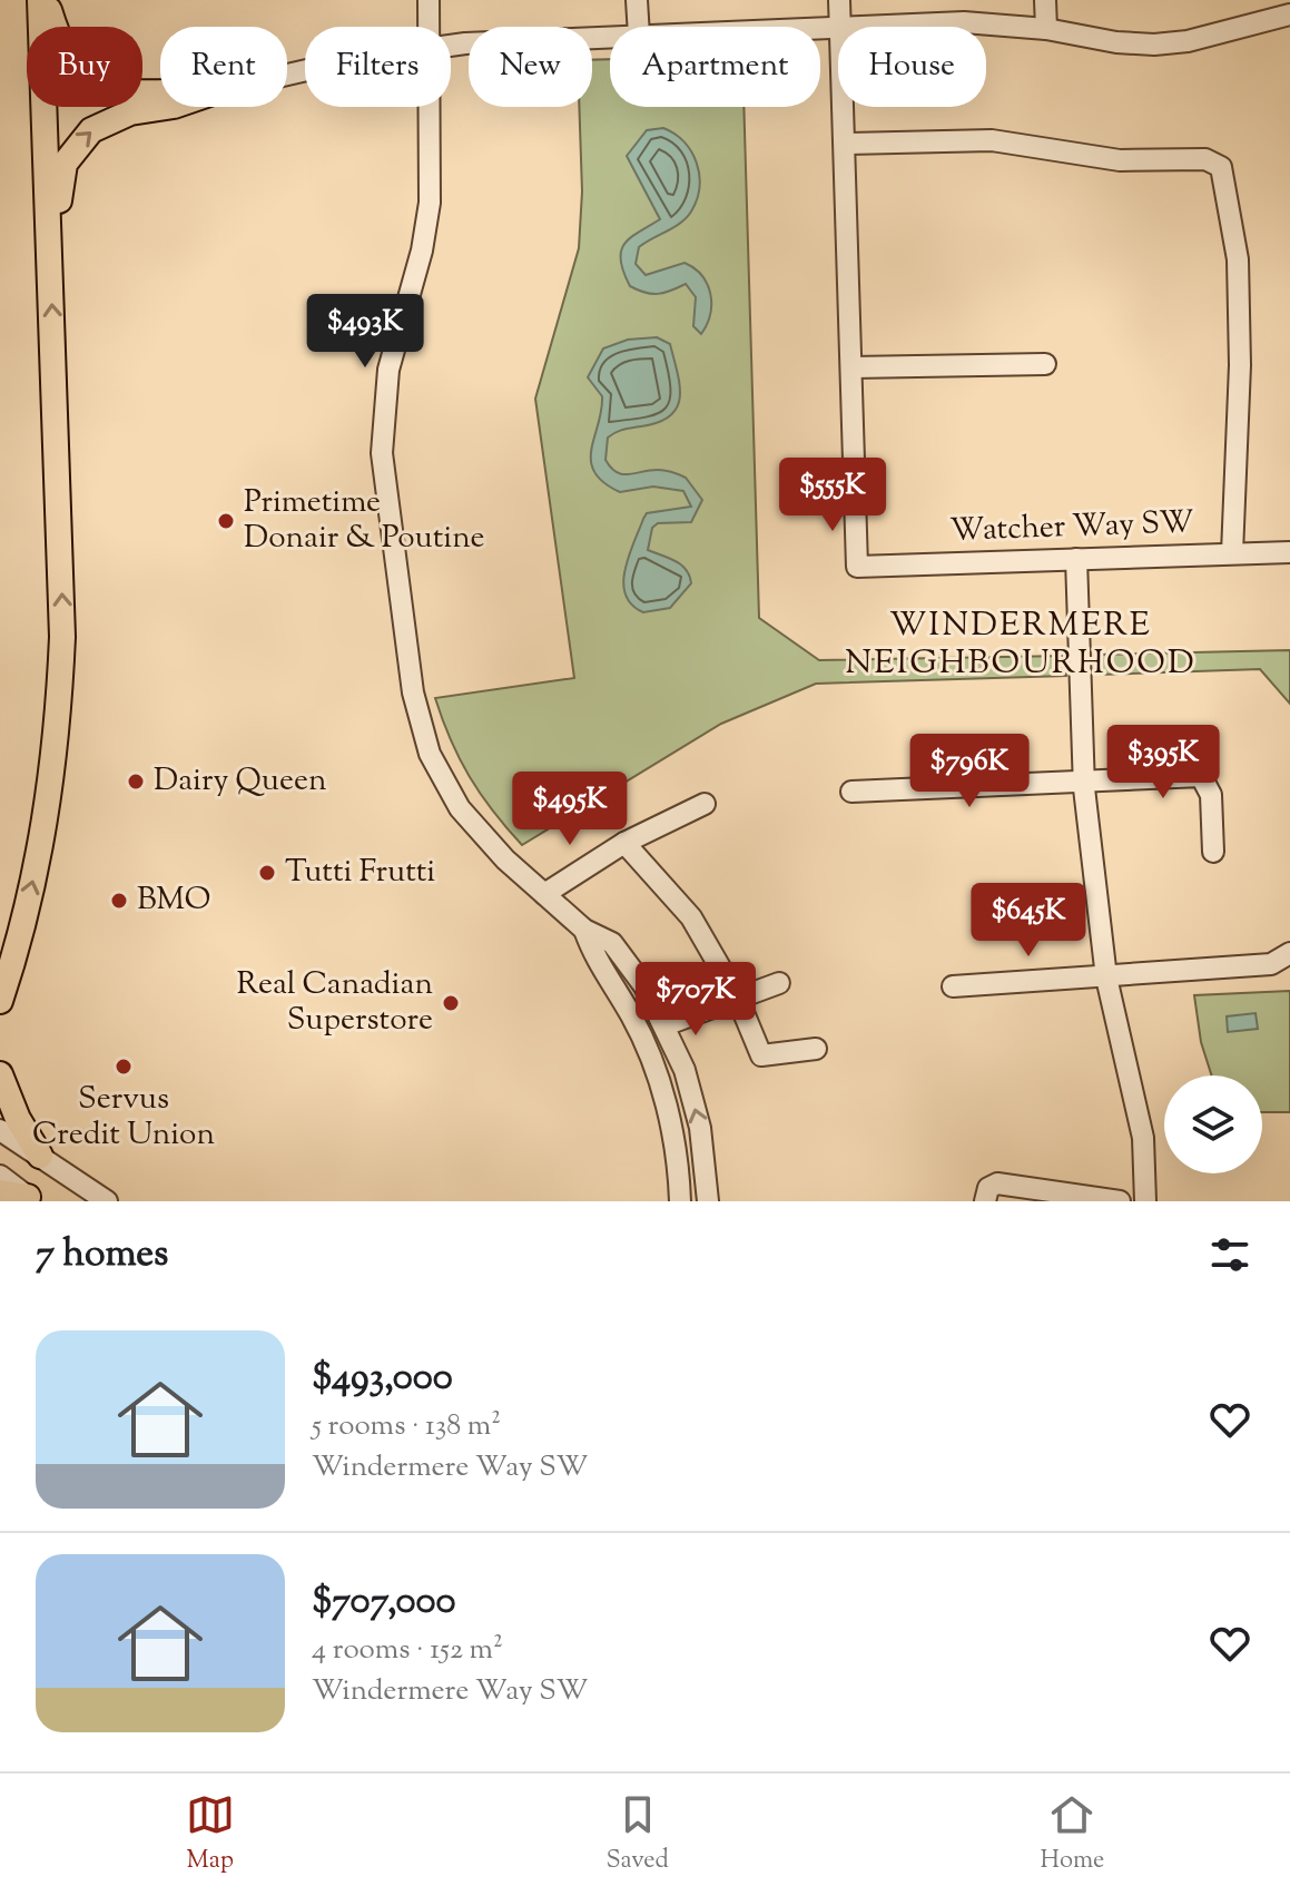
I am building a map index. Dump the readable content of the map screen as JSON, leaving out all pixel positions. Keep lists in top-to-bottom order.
{
  "streets": {
    "street": ["Watcher Way SW"]
  },
  "districts": ["WINDERMERE NEIGHBOURHOOD"],
  "places": [
    "Primetime Donair & Poutine",
    "Dairy Queen",
    "Tutti Frutti",
    "BMO",
    "Real Canadian Superstore",
    "Servus Credit Union"
  ],
  "page": {
    "chip": [
      "Buy",
      "Rent",
      "Filters",
      "New",
      "Apartment",
      "House"
    ],
    "price": [
      "$493K",
      "$555K",
      "$395K",
      "$796K",
      "$495K",
      "$645K",
      "$707K"
    ],
    "heading": "7 homes",
    "list": [
      {
        "name": "$493,000",
        "note": "5 rooms · 138 m² · Windermere Way SW"
      },
      {
        "name": "$707,000",
        "note": "4 rooms · 152 m² · Windermere Way SW"
      }
    ],
    "tabs": ["Map", "Saved", "Home"]
  }
}
